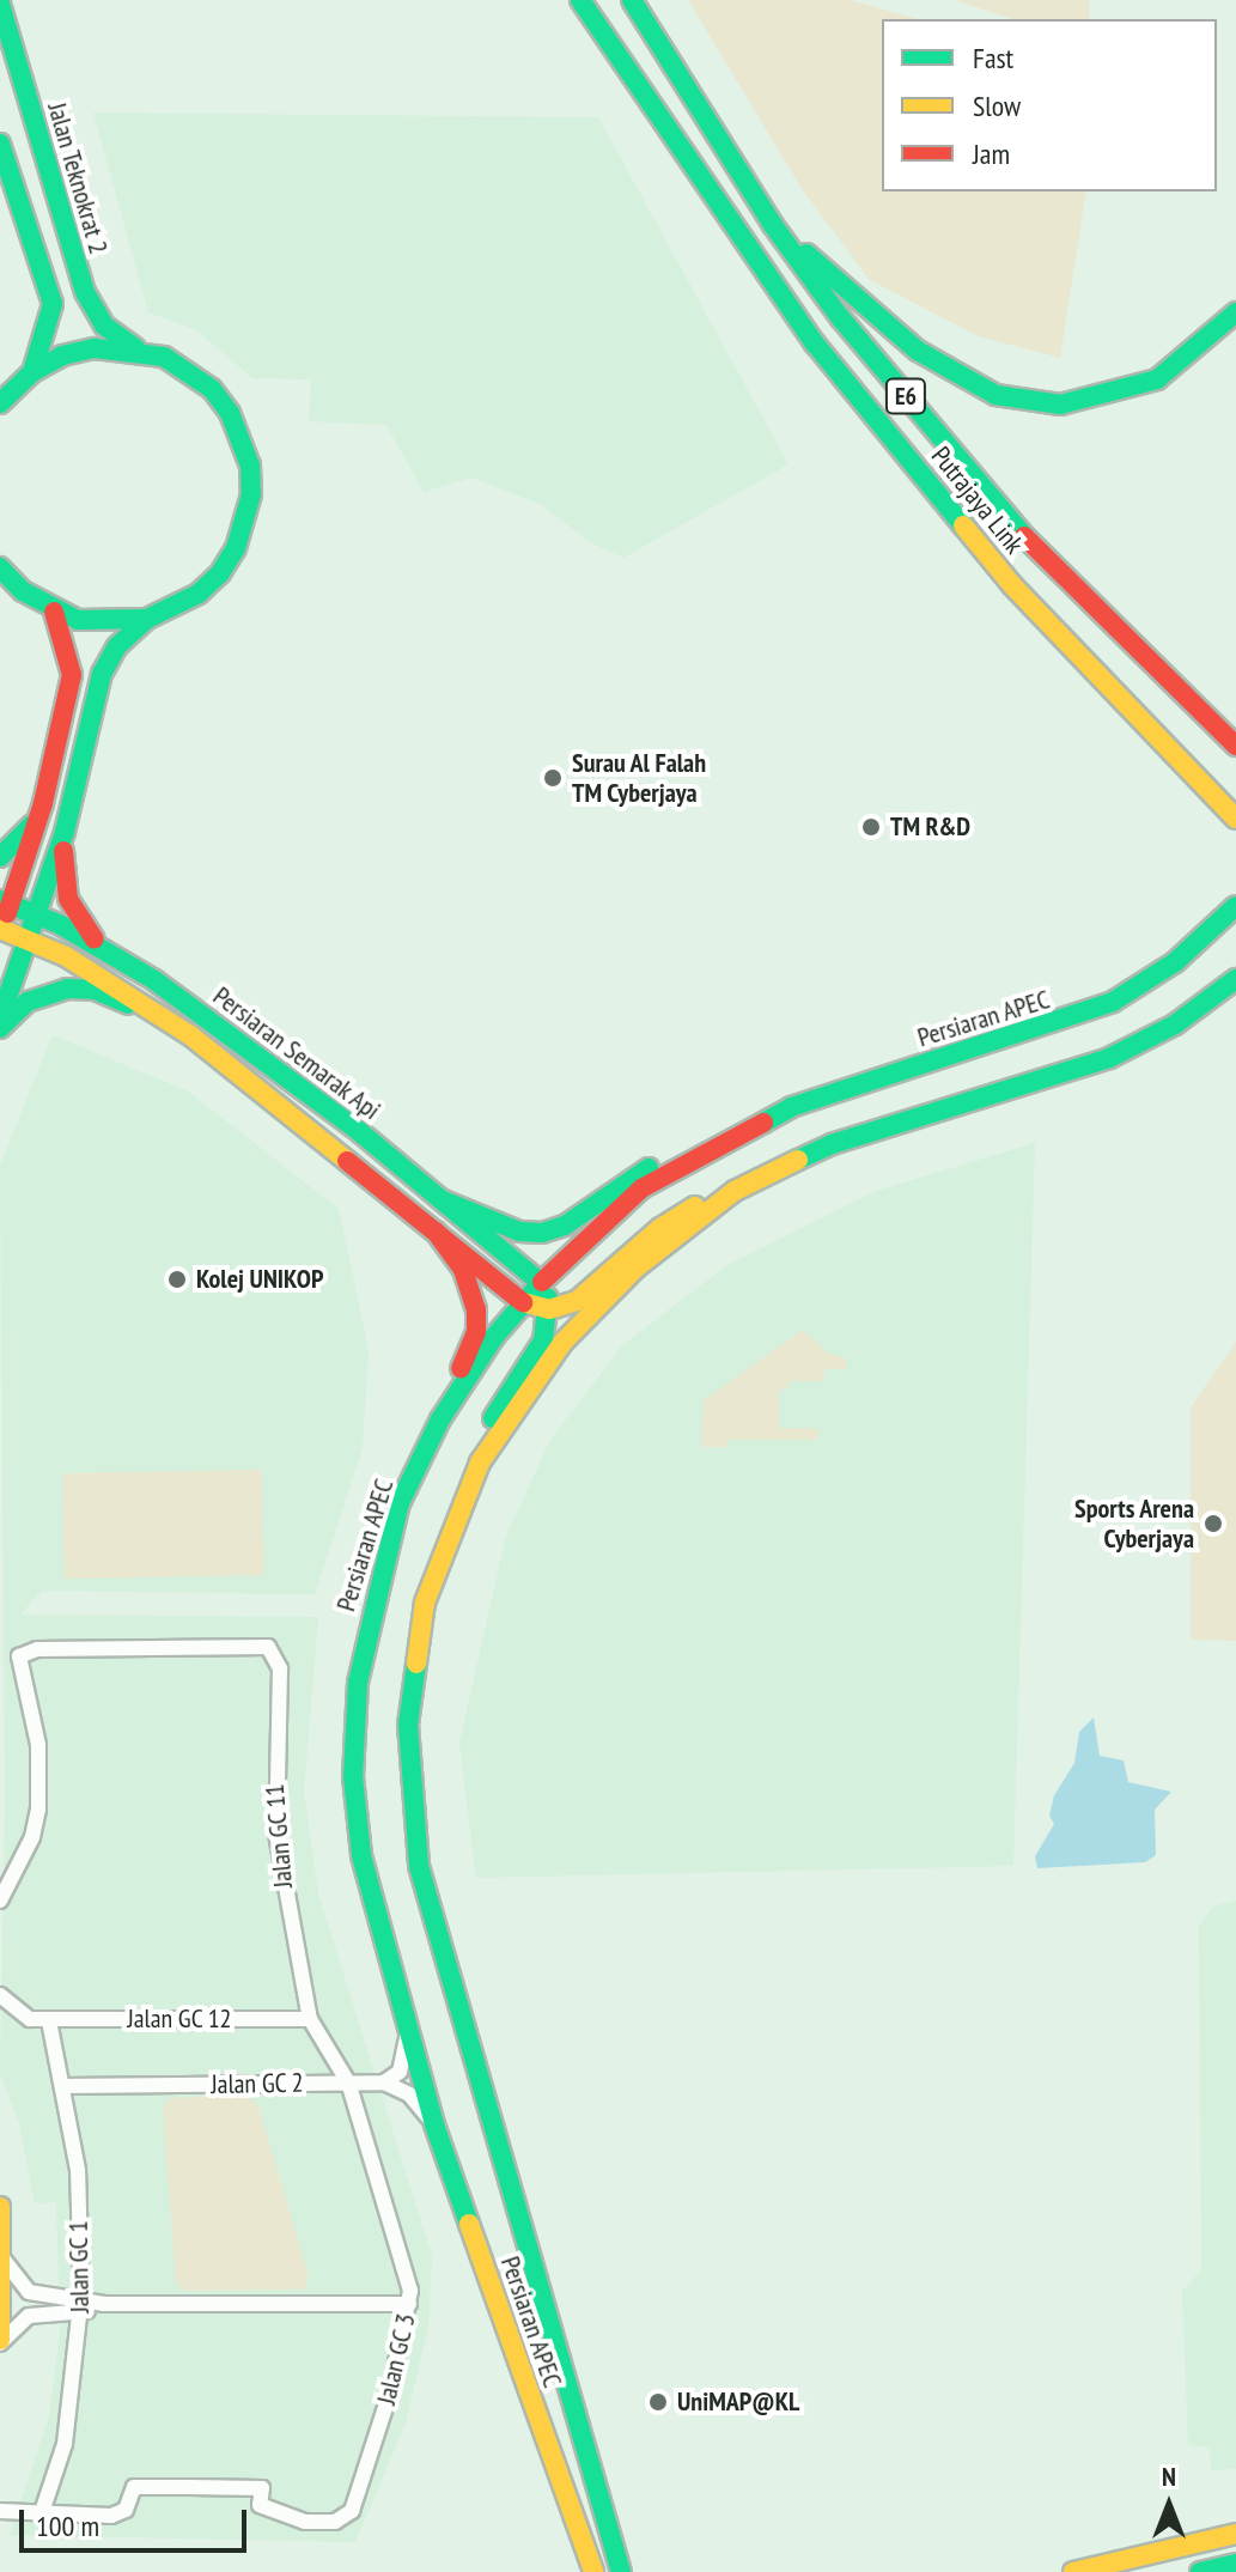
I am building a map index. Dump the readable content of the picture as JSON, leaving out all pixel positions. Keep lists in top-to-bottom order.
{
  "streets": {
    "main road": [
      "Jalan Teknokrat 2",
      "E6",
      "Putrajaya Link",
      "Persiaran APEC",
      "Persiaran Semarak Api"
    ],
    "street": [
      "Jalan GC 11",
      "Jalan GC 12",
      "Jalan GC 2",
      "Jalan GC 1",
      "Jalan GC 3"
    ]
  },
  "crossings": [
    ["Persiaran APEC", "Persiaran Semarak Api"],
    ["Jalan GC 11", "Jalan GC 12"],
    ["Jalan GC 11", "Jalan GC 3"],
    ["Jalan GC 12", "Jalan GC 1"],
    ["Jalan GC 12", "Jalan GC 3"],
    ["Jalan GC 2", "Jalan GC 1"],
    ["Jalan GC 2", "Jalan GC 3"],
    ["Jalan GC 1", "Jalan GC 3"]
  ],
  "places": [
    "Surau Al Falah TM Cyberjaya",
    "TM R&D",
    "Kolej UNIKOP",
    "Sports Arena Cyberjaya",
    "UniMAP@KL"
  ],
  "legend": ["Fast", "Slow", "Jam"],
  "scale_bar": "100 m",
  "north": "top"
}
